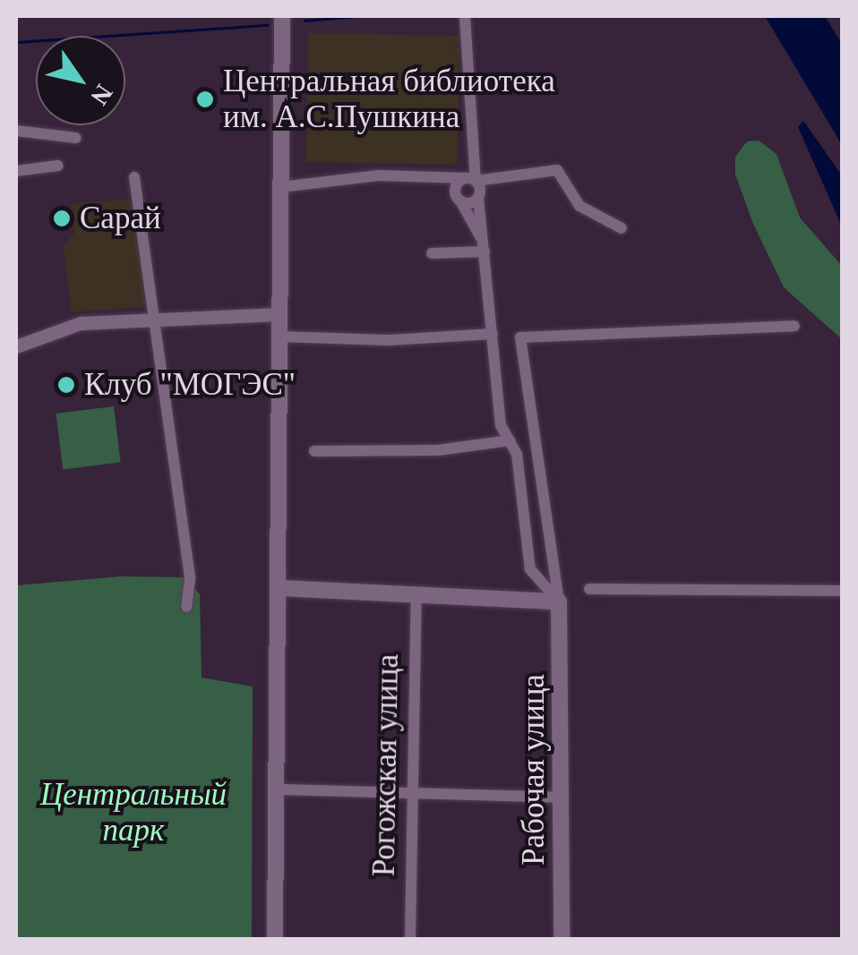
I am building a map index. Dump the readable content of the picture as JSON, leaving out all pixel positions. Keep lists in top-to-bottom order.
{
  "streets": {
    "main road": ["Рабочая улица"],
    "street": ["Рогожская улица"]
  },
  "parks": ["Центральный парк"],
  "places": ["Центральная библиотека им. А.С.Пушкина", "Сарай", "Клуб \"МОГЭС\""],
  "north": "bottom right"
}
